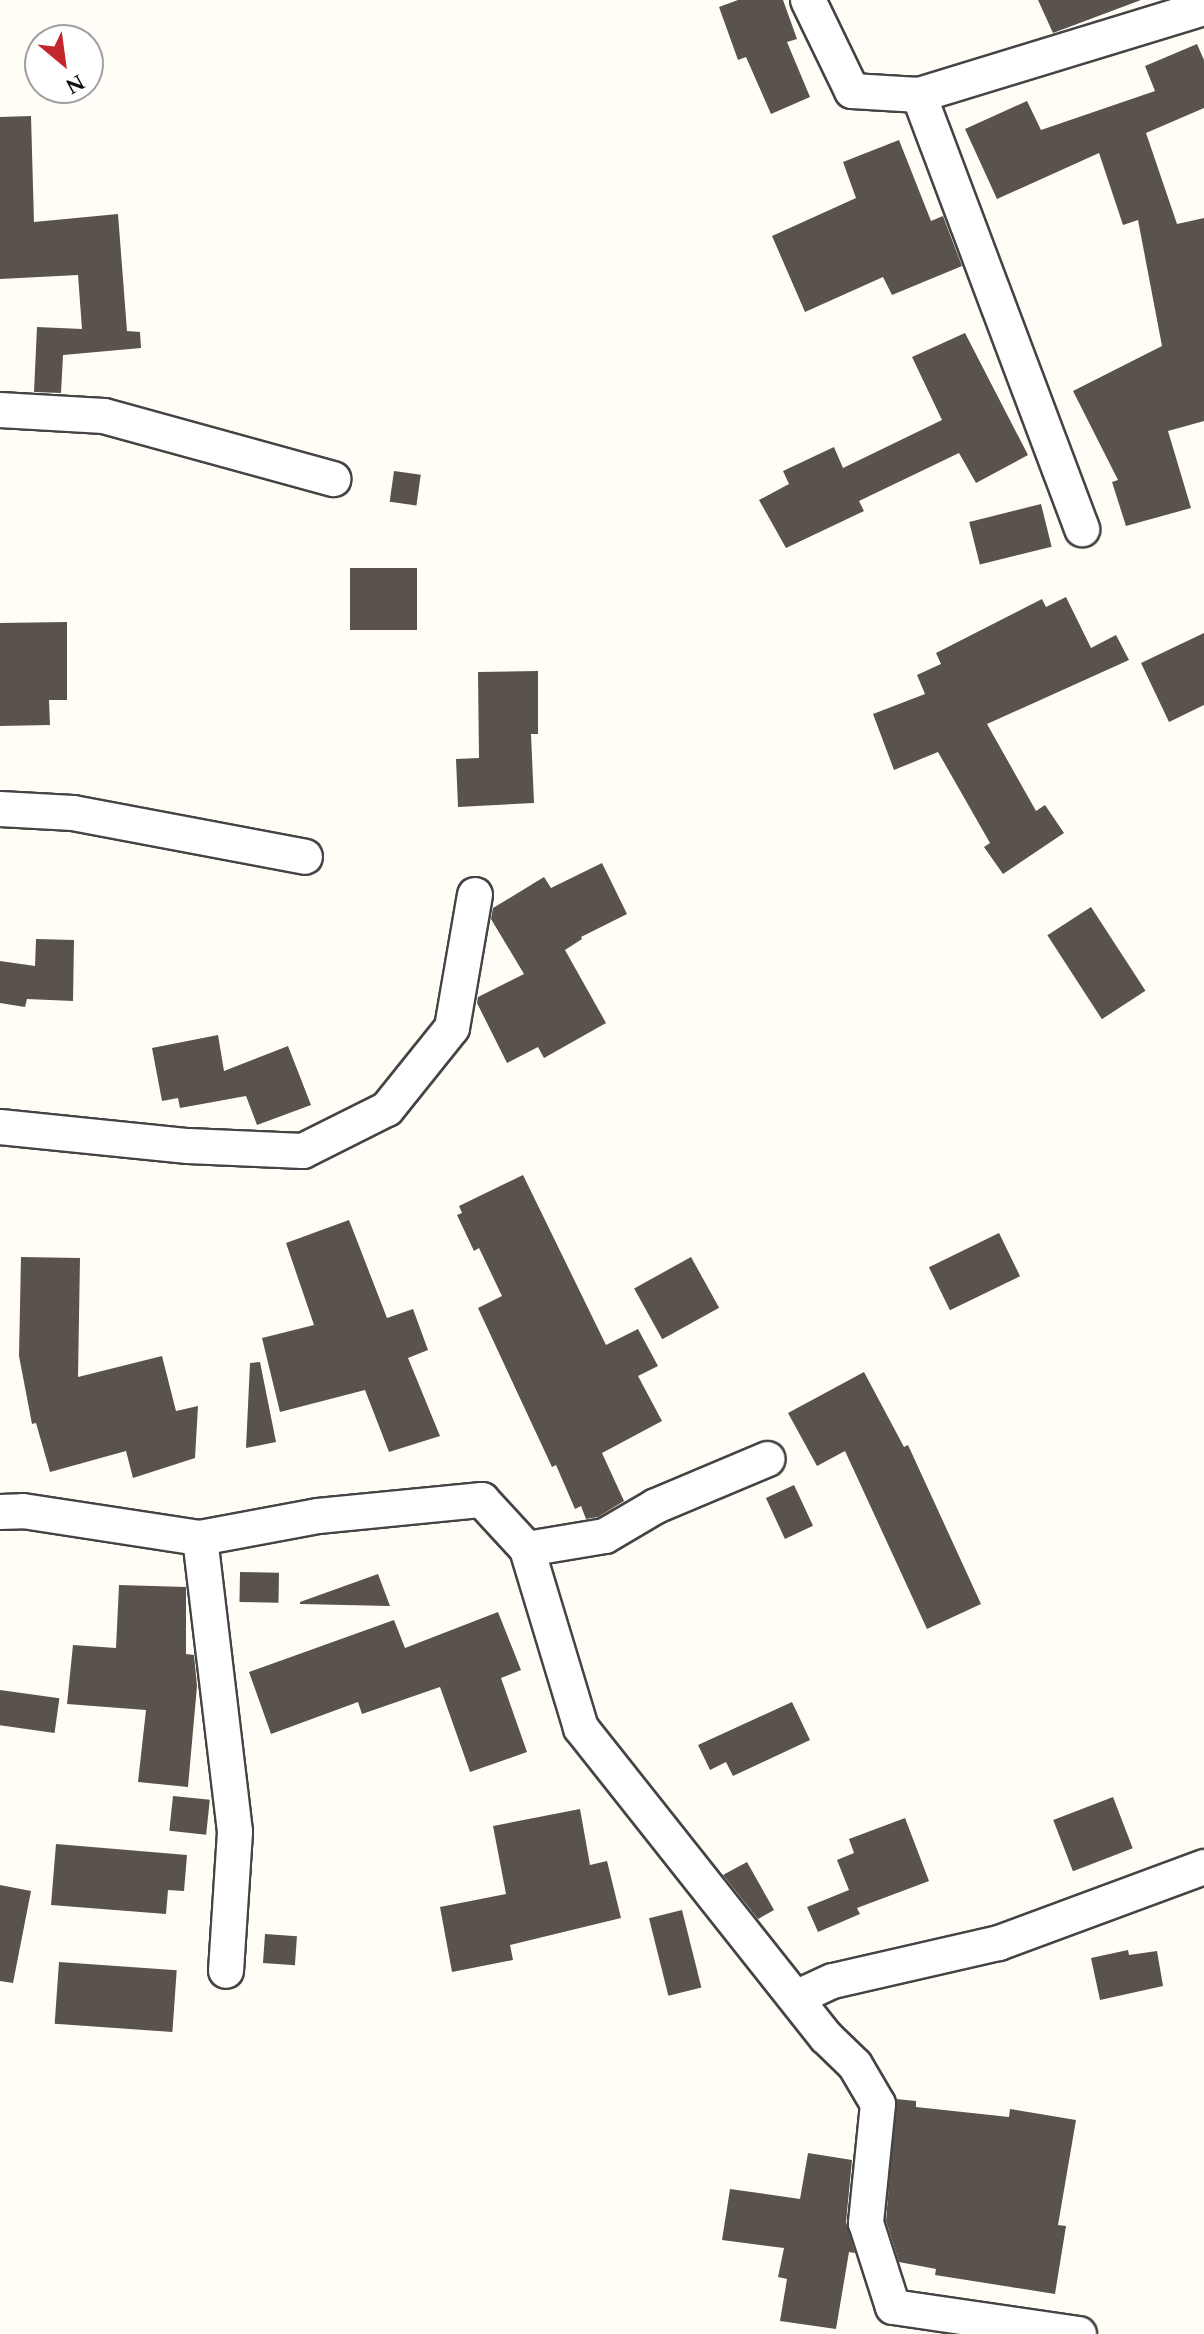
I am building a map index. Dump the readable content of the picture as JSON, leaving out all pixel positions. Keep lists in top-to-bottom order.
{
  "north": "bottom right"
}
